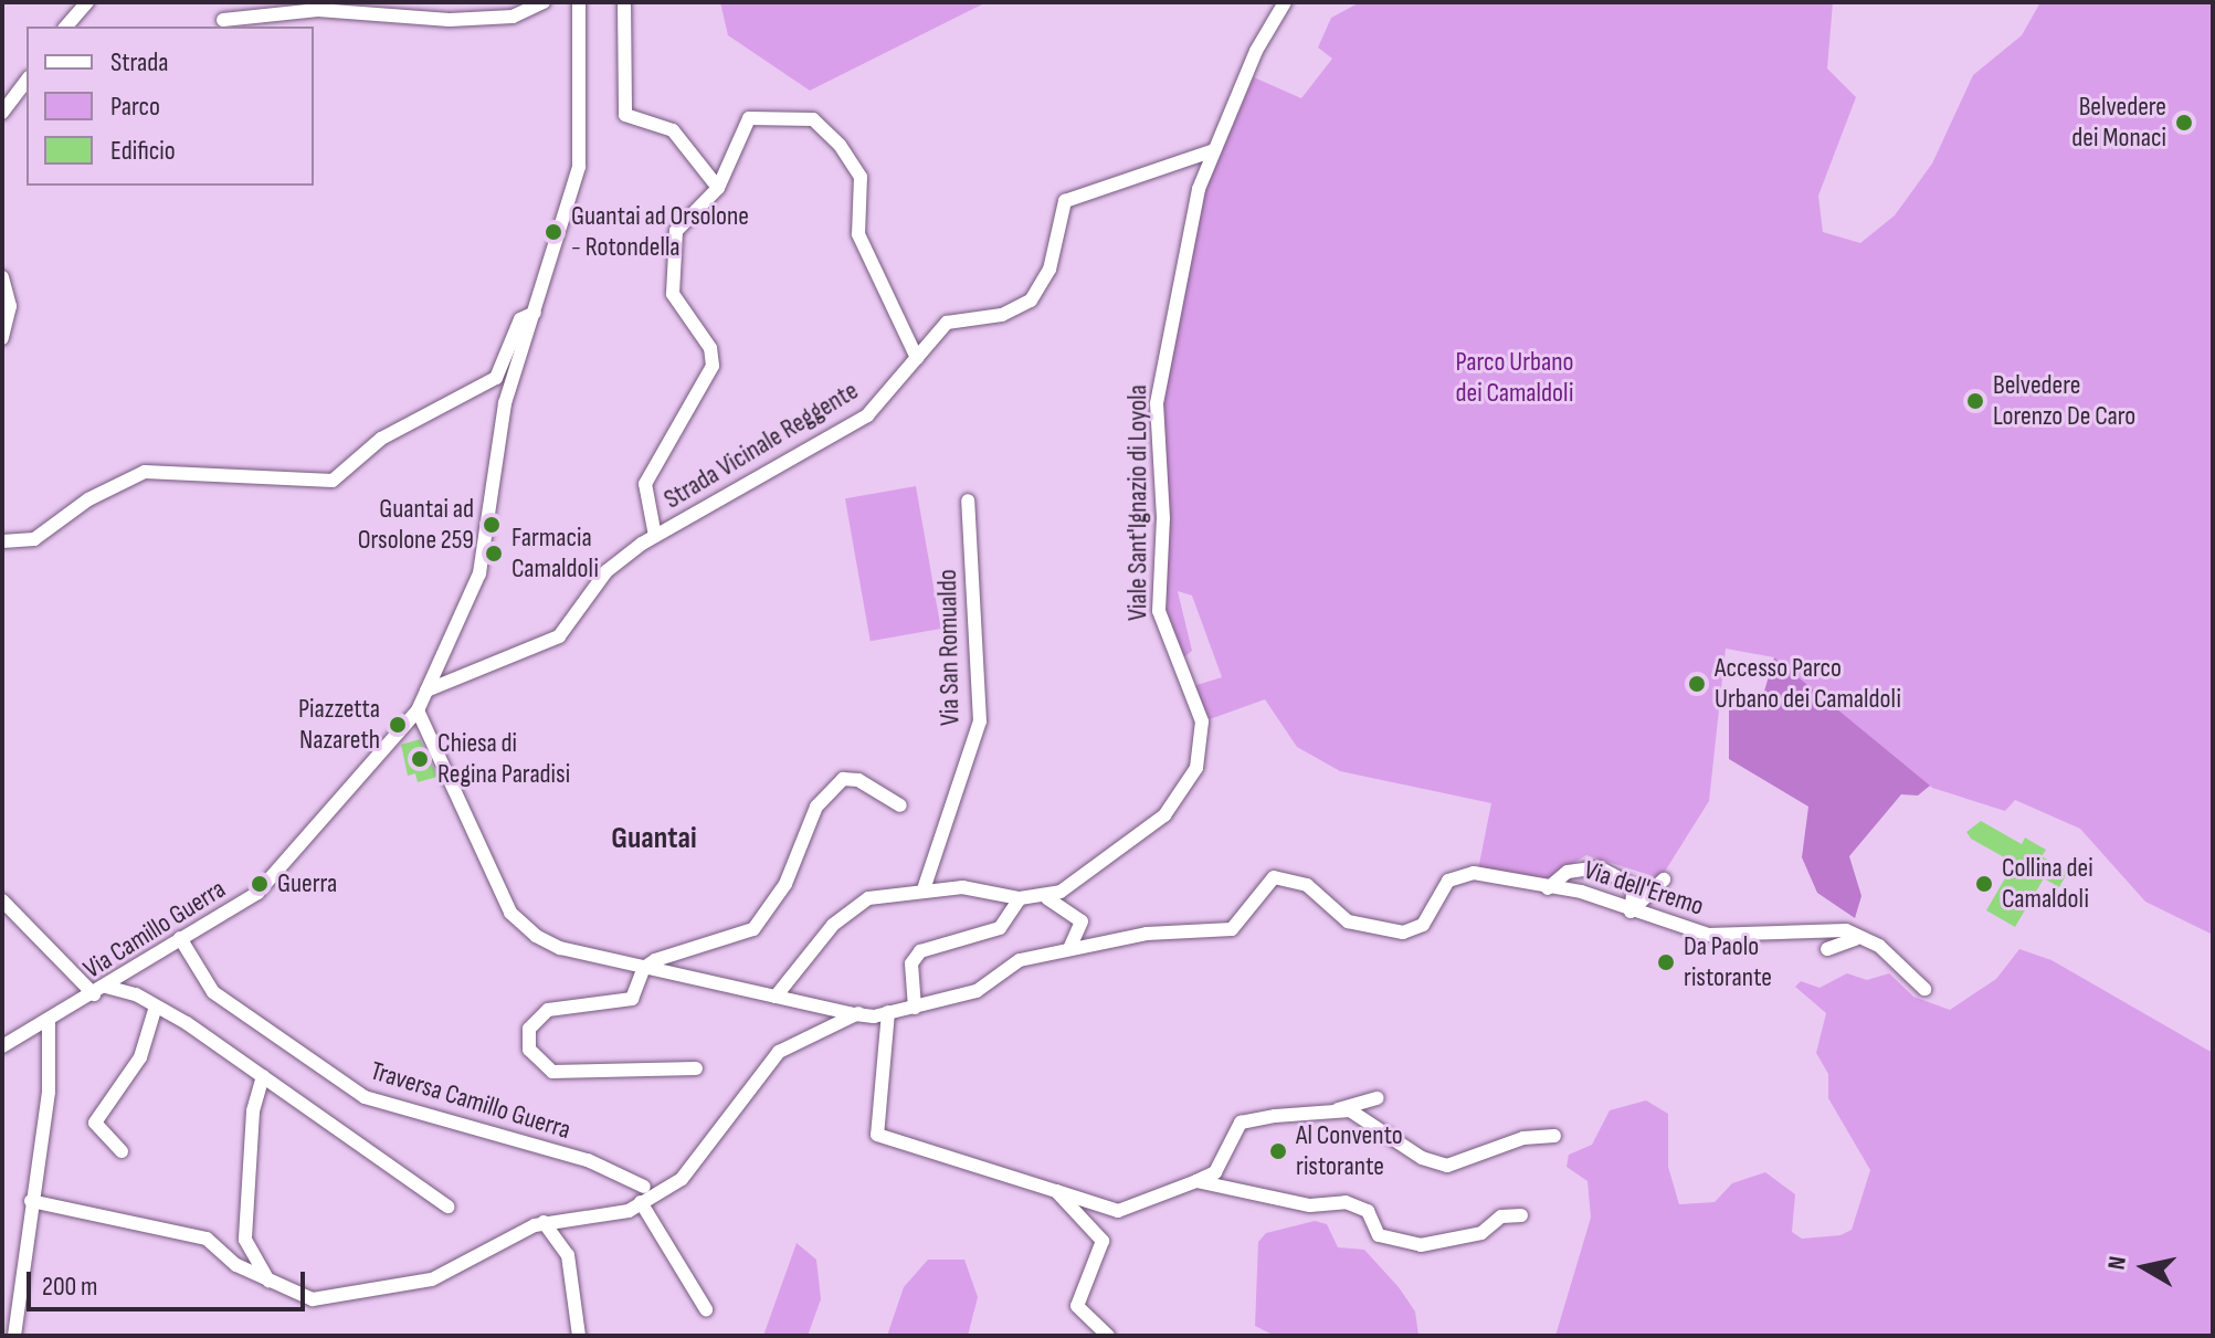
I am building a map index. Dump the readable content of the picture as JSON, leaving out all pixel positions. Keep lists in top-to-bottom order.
{
  "streets": {
    "street": [
      "Strada Vicinale Reggente",
      "Viale Sant'Ignazio di Loyola",
      "Via San Romualdo",
      "Via dell'Eremo",
      "Via Camillo Guerra",
      "Traversa Camillo Guerra"
    ]
  },
  "crossings": [
    ["Strada Vicinale Reggente", "Viale Sant'Ignazio di Loyola"],
    ["Strada Vicinale Reggente", "Via Camillo Guerra"],
    ["Via Camillo Guerra", "Traversa Camillo Guerra"]
  ],
  "districts": ["Guantai"],
  "parks": ["Parco Urbano dei Camaldoli"],
  "places": [
    "Belvedere dei Monaci",
    "Guantai ad Orsolone - Rotondella",
    "Belvedere Lorenzo De Caro",
    "Guantai ad Orsolone 259",
    "Farmacia Camaldoli",
    "Accesso Parco Urbano dei Camaldoli",
    "Piazzetta Nazareth",
    "Chiesa di Regina Paradisi",
    "Guerra",
    "Collina dei Camaldoli",
    "Da Paolo ristorante",
    "Al Convento ristorante"
  ],
  "legend": ["Strada", "Parco", "Edificio"],
  "scale_bar": "200 m",
  "north": "left"
}
